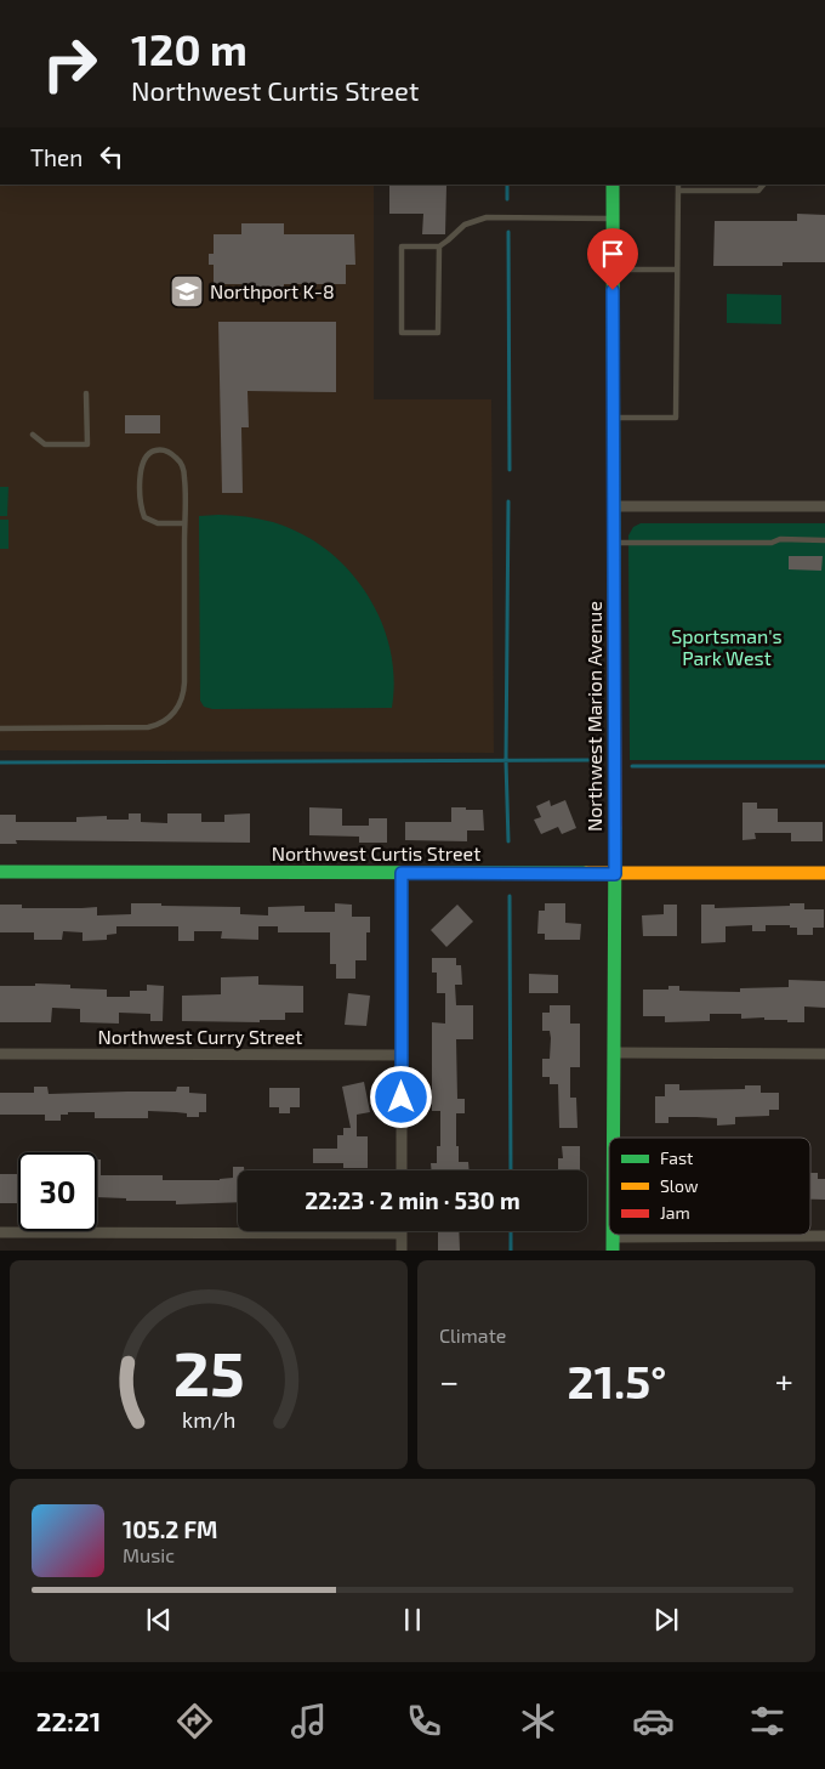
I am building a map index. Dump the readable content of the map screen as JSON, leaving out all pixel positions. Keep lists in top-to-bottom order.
{
  "streets": {
    "street": ["Northwest Marion Avenue", "Northwest Curtis Street", "Northwest Curry Street"]
  },
  "crossings": [
    ["Northwest Marion Avenue", "Northwest Curtis Street"]
  ],
  "parks": ["Sportsman's Park West"],
  "places": {
    "school or university": ["Northport K-8"]
  },
  "legend": ["Fast", "Slow", "Jam"],
  "page": {
    "turn": ["120 m", "Northwest Curtis Street"],
    "then": "Then",
    "limit": "30",
    "trip": "22:23 · 2 min · 530 m",
    "tile": "Climate",
    "heat": ["−", "21.5°", "+"],
    "song": ["105.2 FM", "Music"],
    "tabs": "22:21",
    "gauge": ["25", "km/h"]
  }
}
